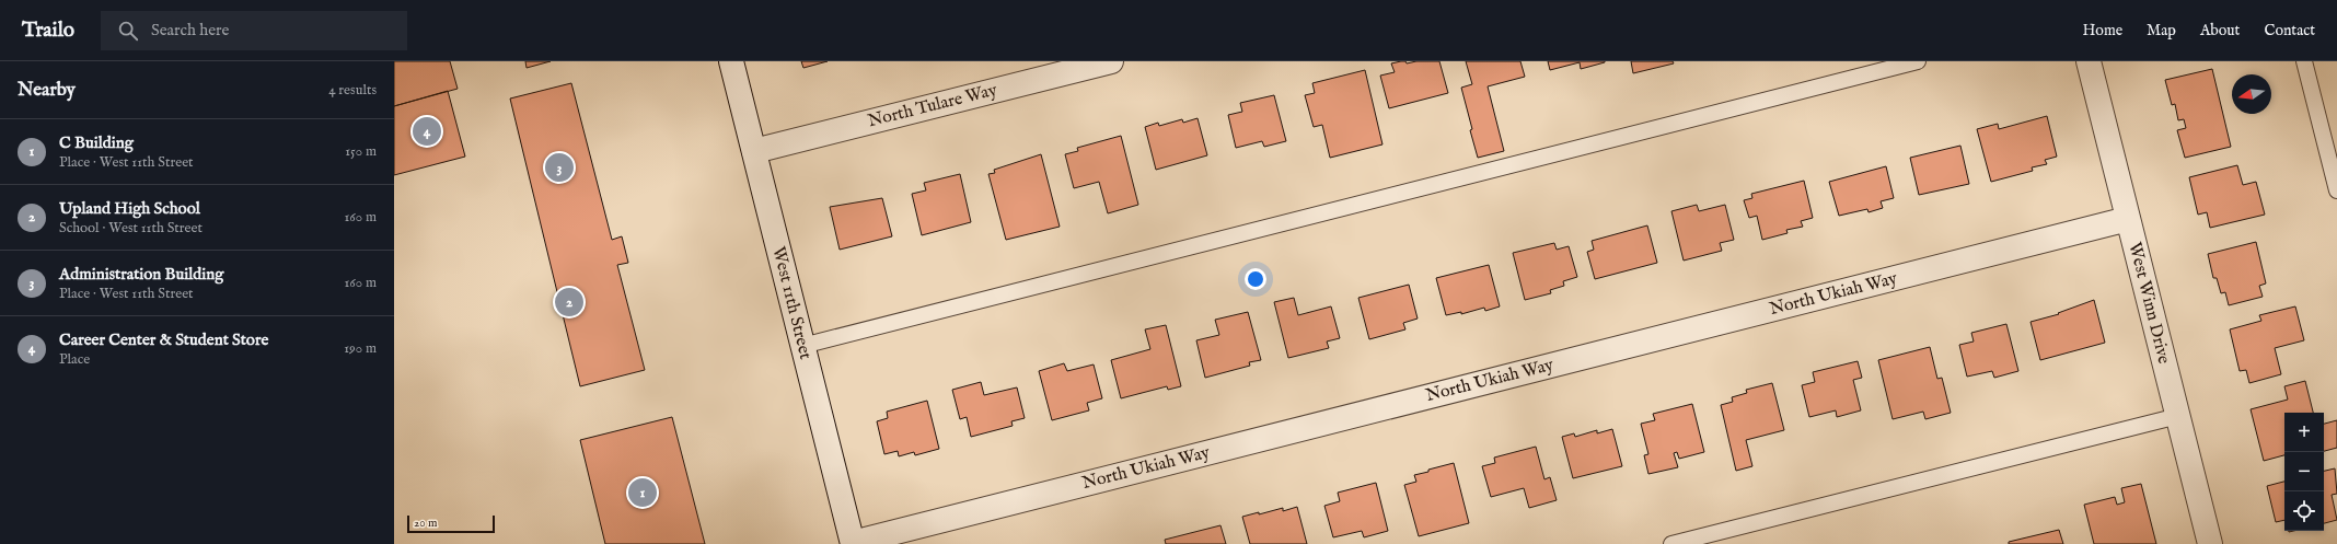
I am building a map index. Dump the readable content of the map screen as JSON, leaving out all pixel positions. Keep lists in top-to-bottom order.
{
  "streets": {
    "street": [
      "North Tulare Way",
      "North Ukiah Way",
      "West 11th Street",
      "West Winn Drive"
    ]
  },
  "crossings": [
    ["North Tulare Way", "West 11th Street"],
    ["North Ukiah Way", "West 11th Street"],
    ["North Ukiah Way", "West Winn Drive"]
  ],
  "scale_bar": "20 m",
  "north": "left",
  "page": {
    "header": "Trailo",
    "search": "Search here",
    "nav": [
      "Home",
      "Map",
      "About",
      "Contact"
    ],
    "heading": ["Nearby", "4 results"],
    "pins": [
      "4",
      "3",
      "2",
      "1"
    ],
    "list": [
      {
        "mark": "1",
        "name": "C Building",
        "note": "Place · West 11th Street",
        "value": "150 m"
      },
      {
        "mark": "2",
        "name": "Upland High School",
        "note": "School · West 11th Street",
        "value": "160 m"
      },
      {
        "mark": "3",
        "name": "Administration Building",
        "note": "Place · West 11th Street",
        "value": "160 m"
      },
      {
        "mark": "4",
        "name": "Career Center & Student Store",
        "note": "Place",
        "value": "190 m"
      }
    ],
    "map_buttons": ["+", "−"],
    "scale": "20 m"
  }
}
